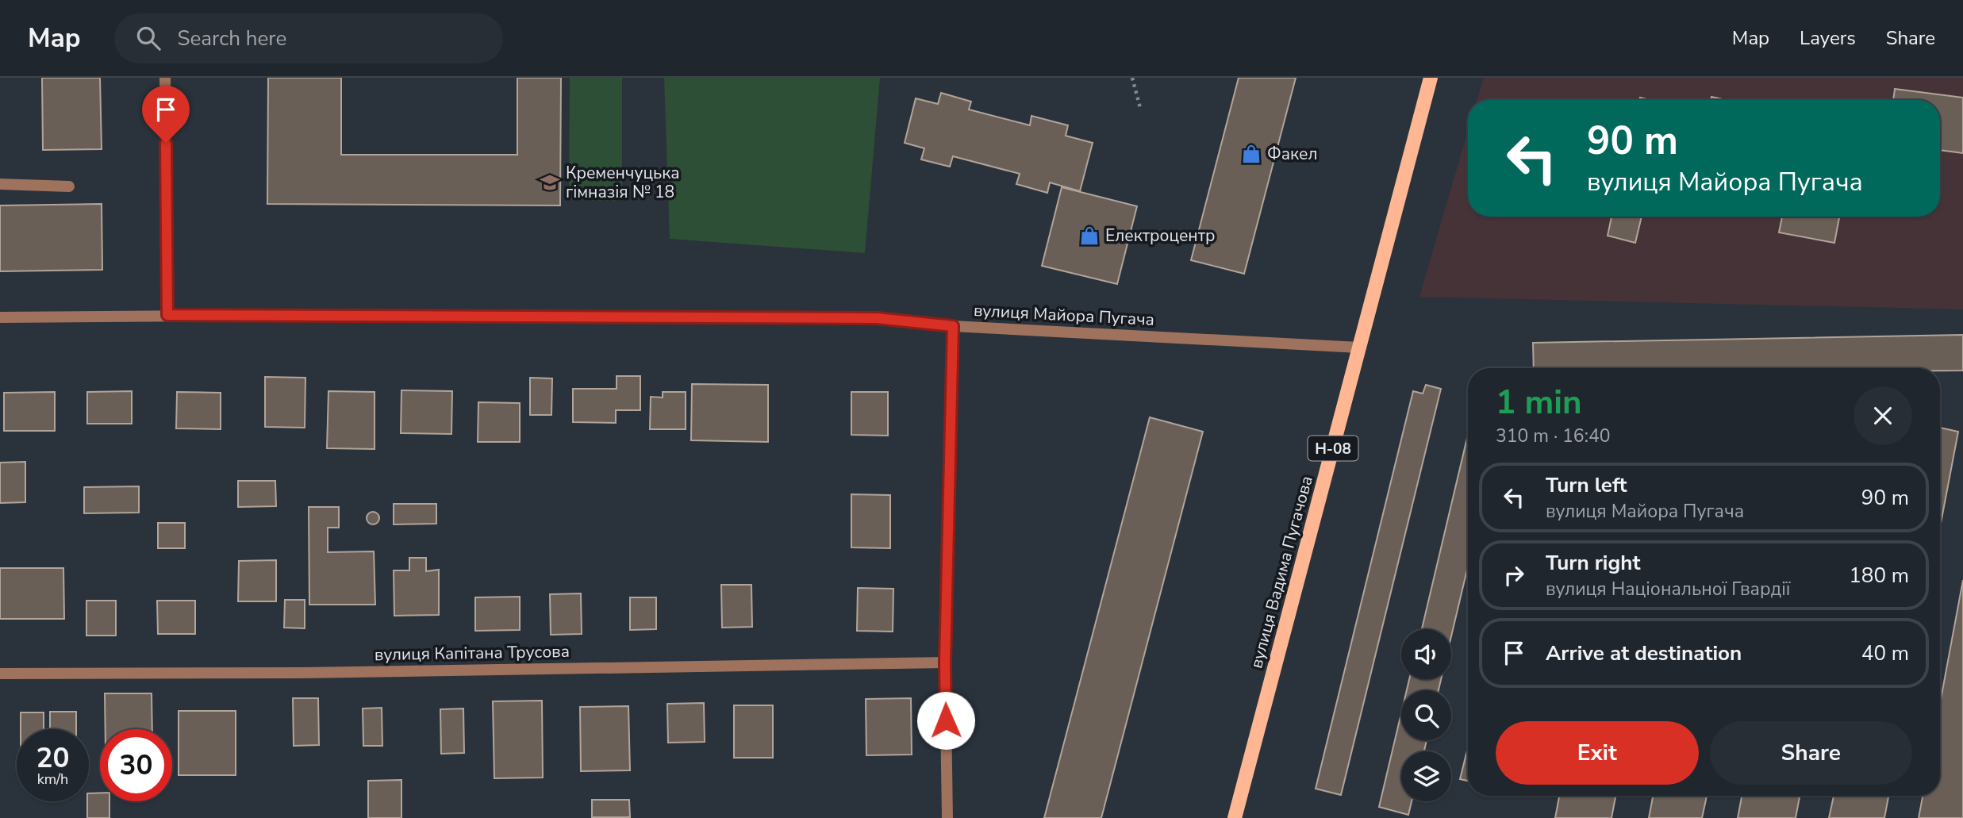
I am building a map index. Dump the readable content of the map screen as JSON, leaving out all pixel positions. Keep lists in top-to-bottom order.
{
  "streets": {
    "main road": ["Н-08", "вулиця Вадима Пугачова"],
    "street": ["вулиця Майора Пугача", "вулиця Капітана Трусова"]
  },
  "crossings": [
    ["вулиця Майора Пугача", "вулиця Вадима Пугачова"]
  ],
  "places": {
    "shop": ["Факел", "Електроцентр"],
    "school or university": ["Кременчуцька гімназія № 18"]
  },
  "page": {
    "header": "Map",
    "search": "Search here",
    "nav": ["Map", "Layers", "Share"],
    "turn": ["90 m", "вулиця Майора Пугача"],
    "heading": ["1 min", "310 m · 16:40"],
    "list": [
      {
        "name": "Turn left",
        "note": "вулиця Майора Пугача",
        "value": "90 m"
      },
      {
        "name": "Turn right",
        "note": "вулиця Національної Гвардії",
        "value": "180 m"
      },
      {
        "name": "Arrive at destination",
        "value": "40 m"
      }
    ],
    "buttons": ["Exit", "Share"],
    "speed": "20 km/h",
    "limit": "30"
  }
}
